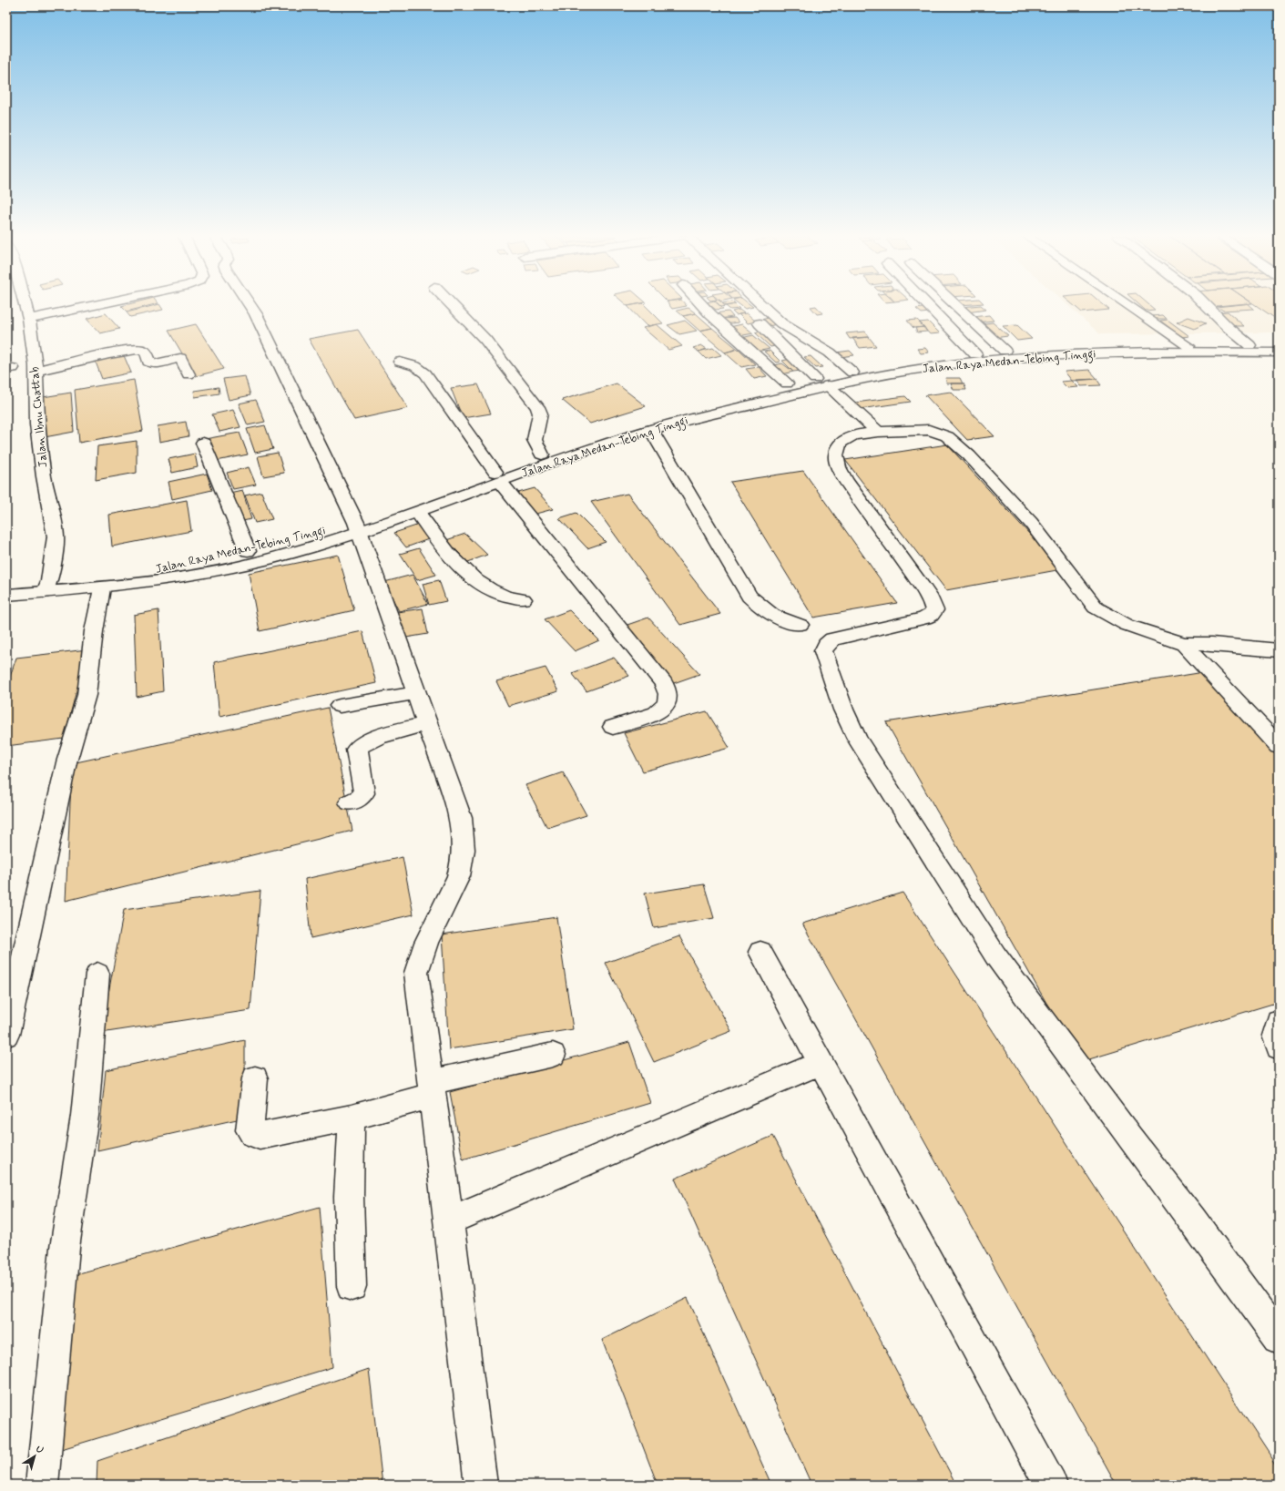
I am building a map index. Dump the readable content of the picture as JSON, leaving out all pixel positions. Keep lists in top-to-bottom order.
{
  "streets": {
    "main road": ["Jalan Raya Medan-Tebing Tinggi", "Jalan Ibnu Chattab"]
  },
  "crossings": [
    ["Jalan Raya Medan-Tebing Tinggi", "Jalan Ibnu Chattab"]
  ],
  "north": "top right"
}
